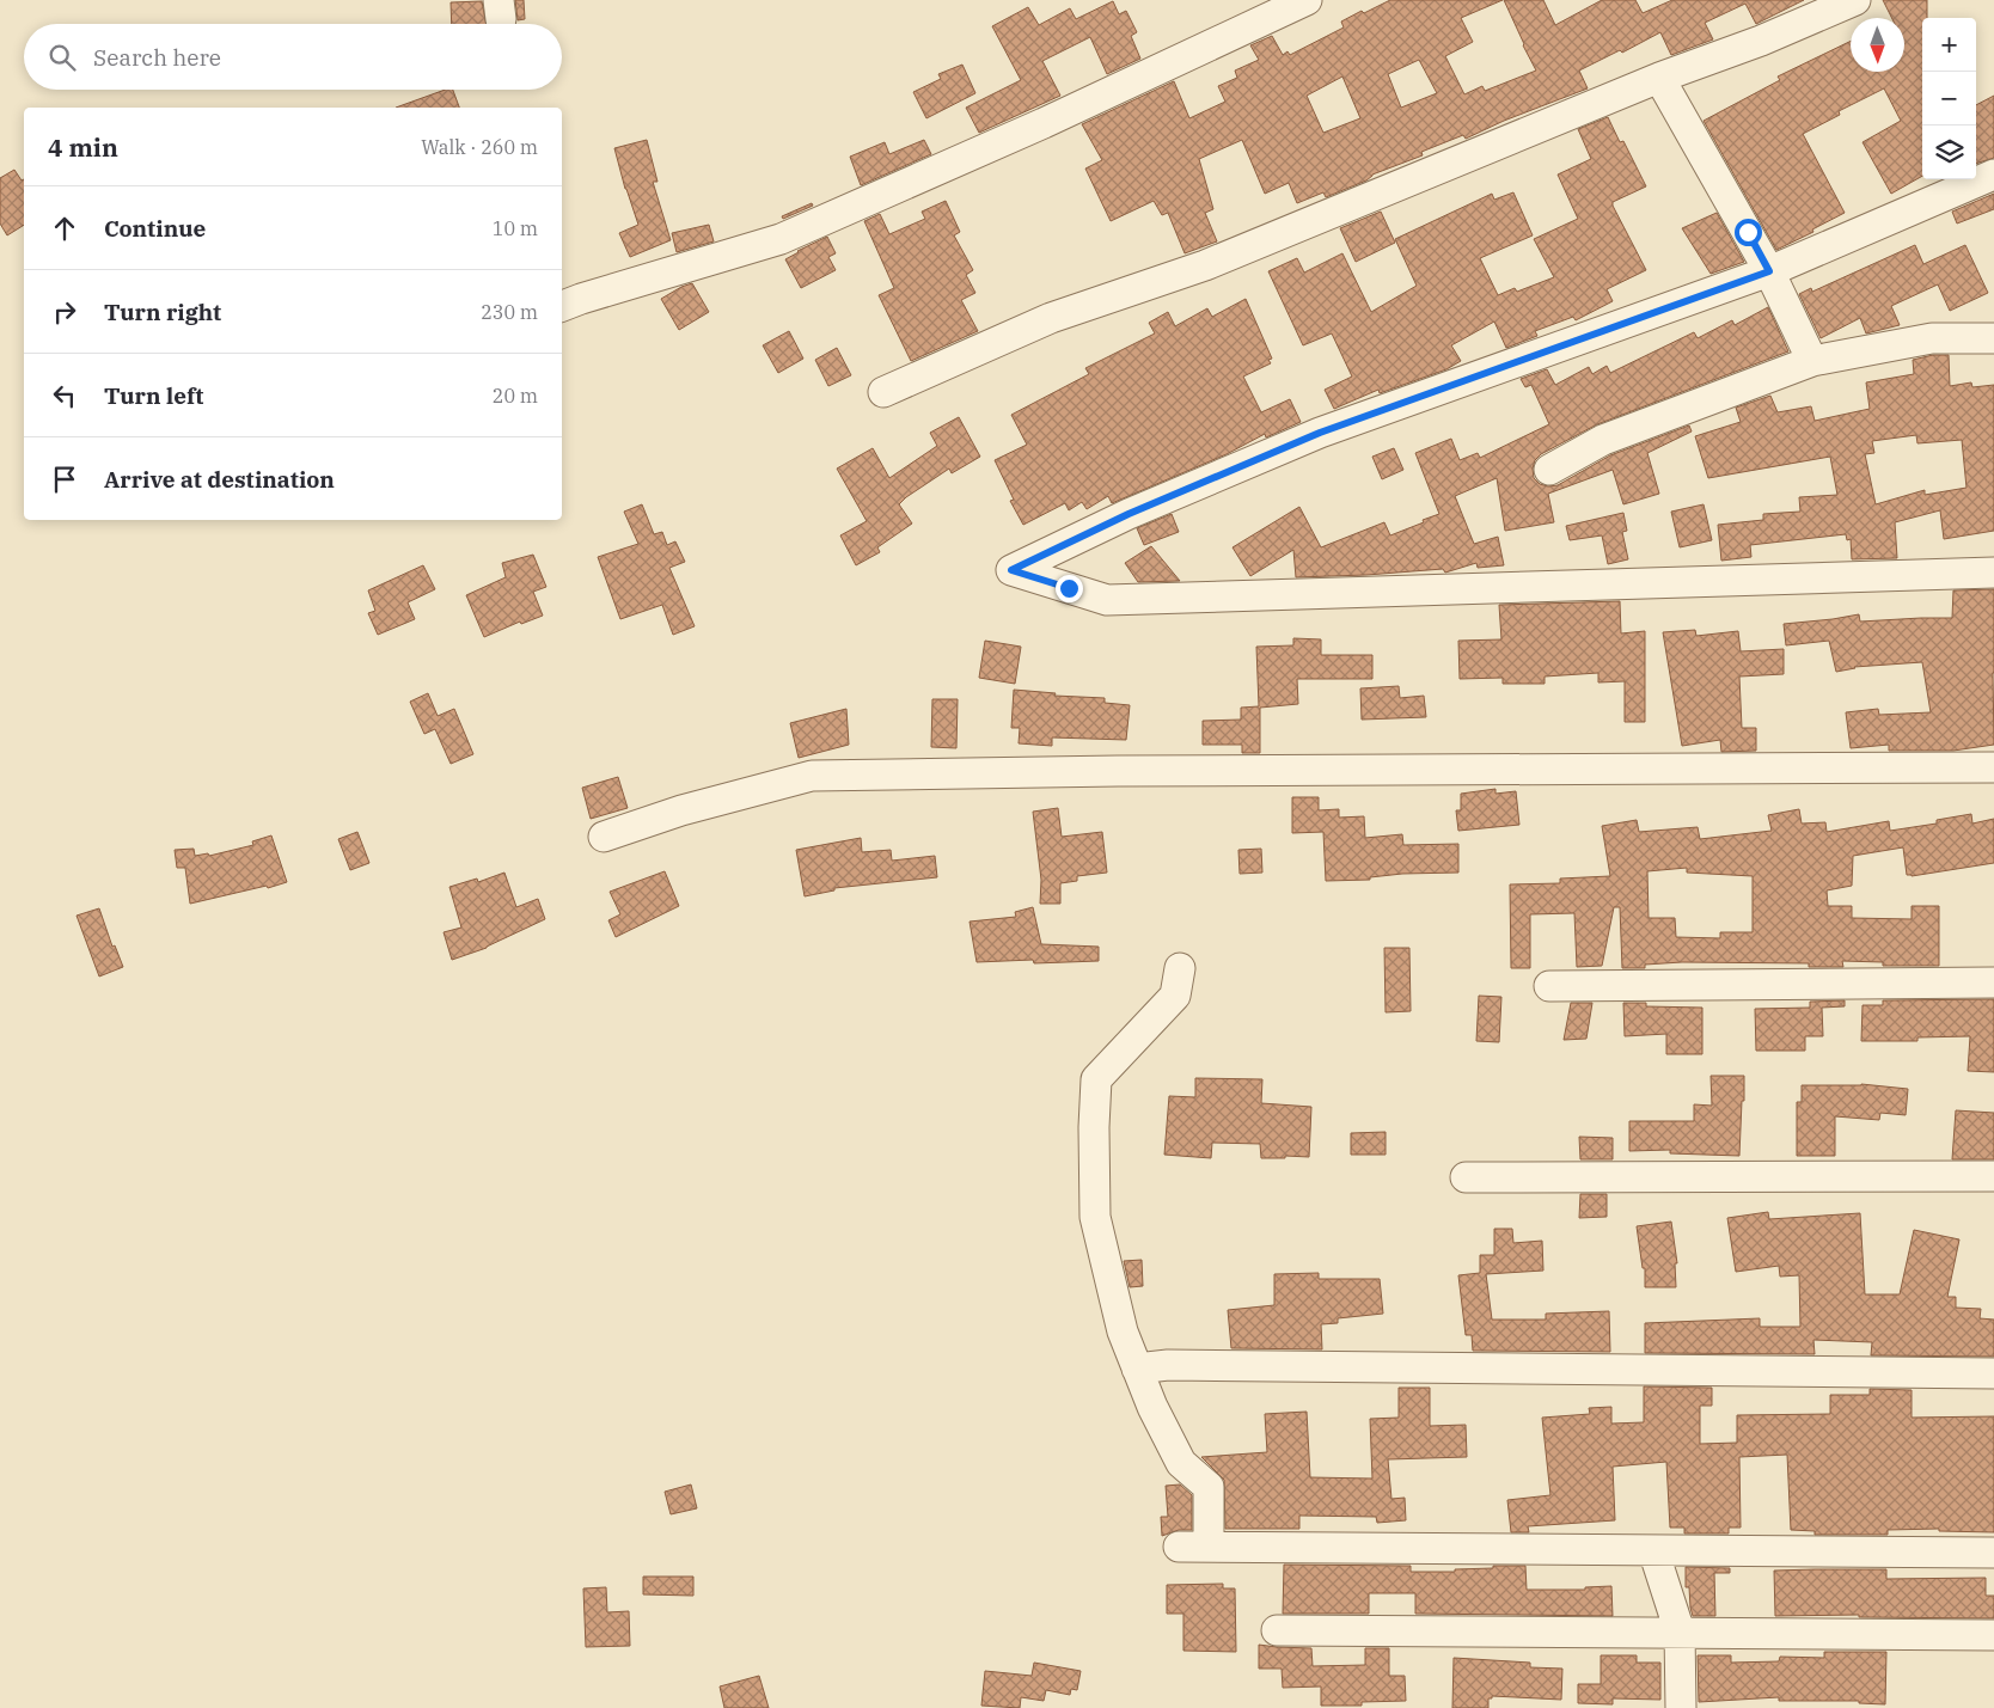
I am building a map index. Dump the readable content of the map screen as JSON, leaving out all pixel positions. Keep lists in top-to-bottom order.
{
  "north": "bottom",
  "page": {
    "map_buttons": ["+", "−"],
    "search": "Search here",
    "heading": ["4 min", "Walk · 260 m"],
    "list": [
      ["Continue", "10 m"],
      ["Turn right", "230 m"],
      ["Turn left", "20 m"],
      "Arrive at destination"
    ]
  }
}
